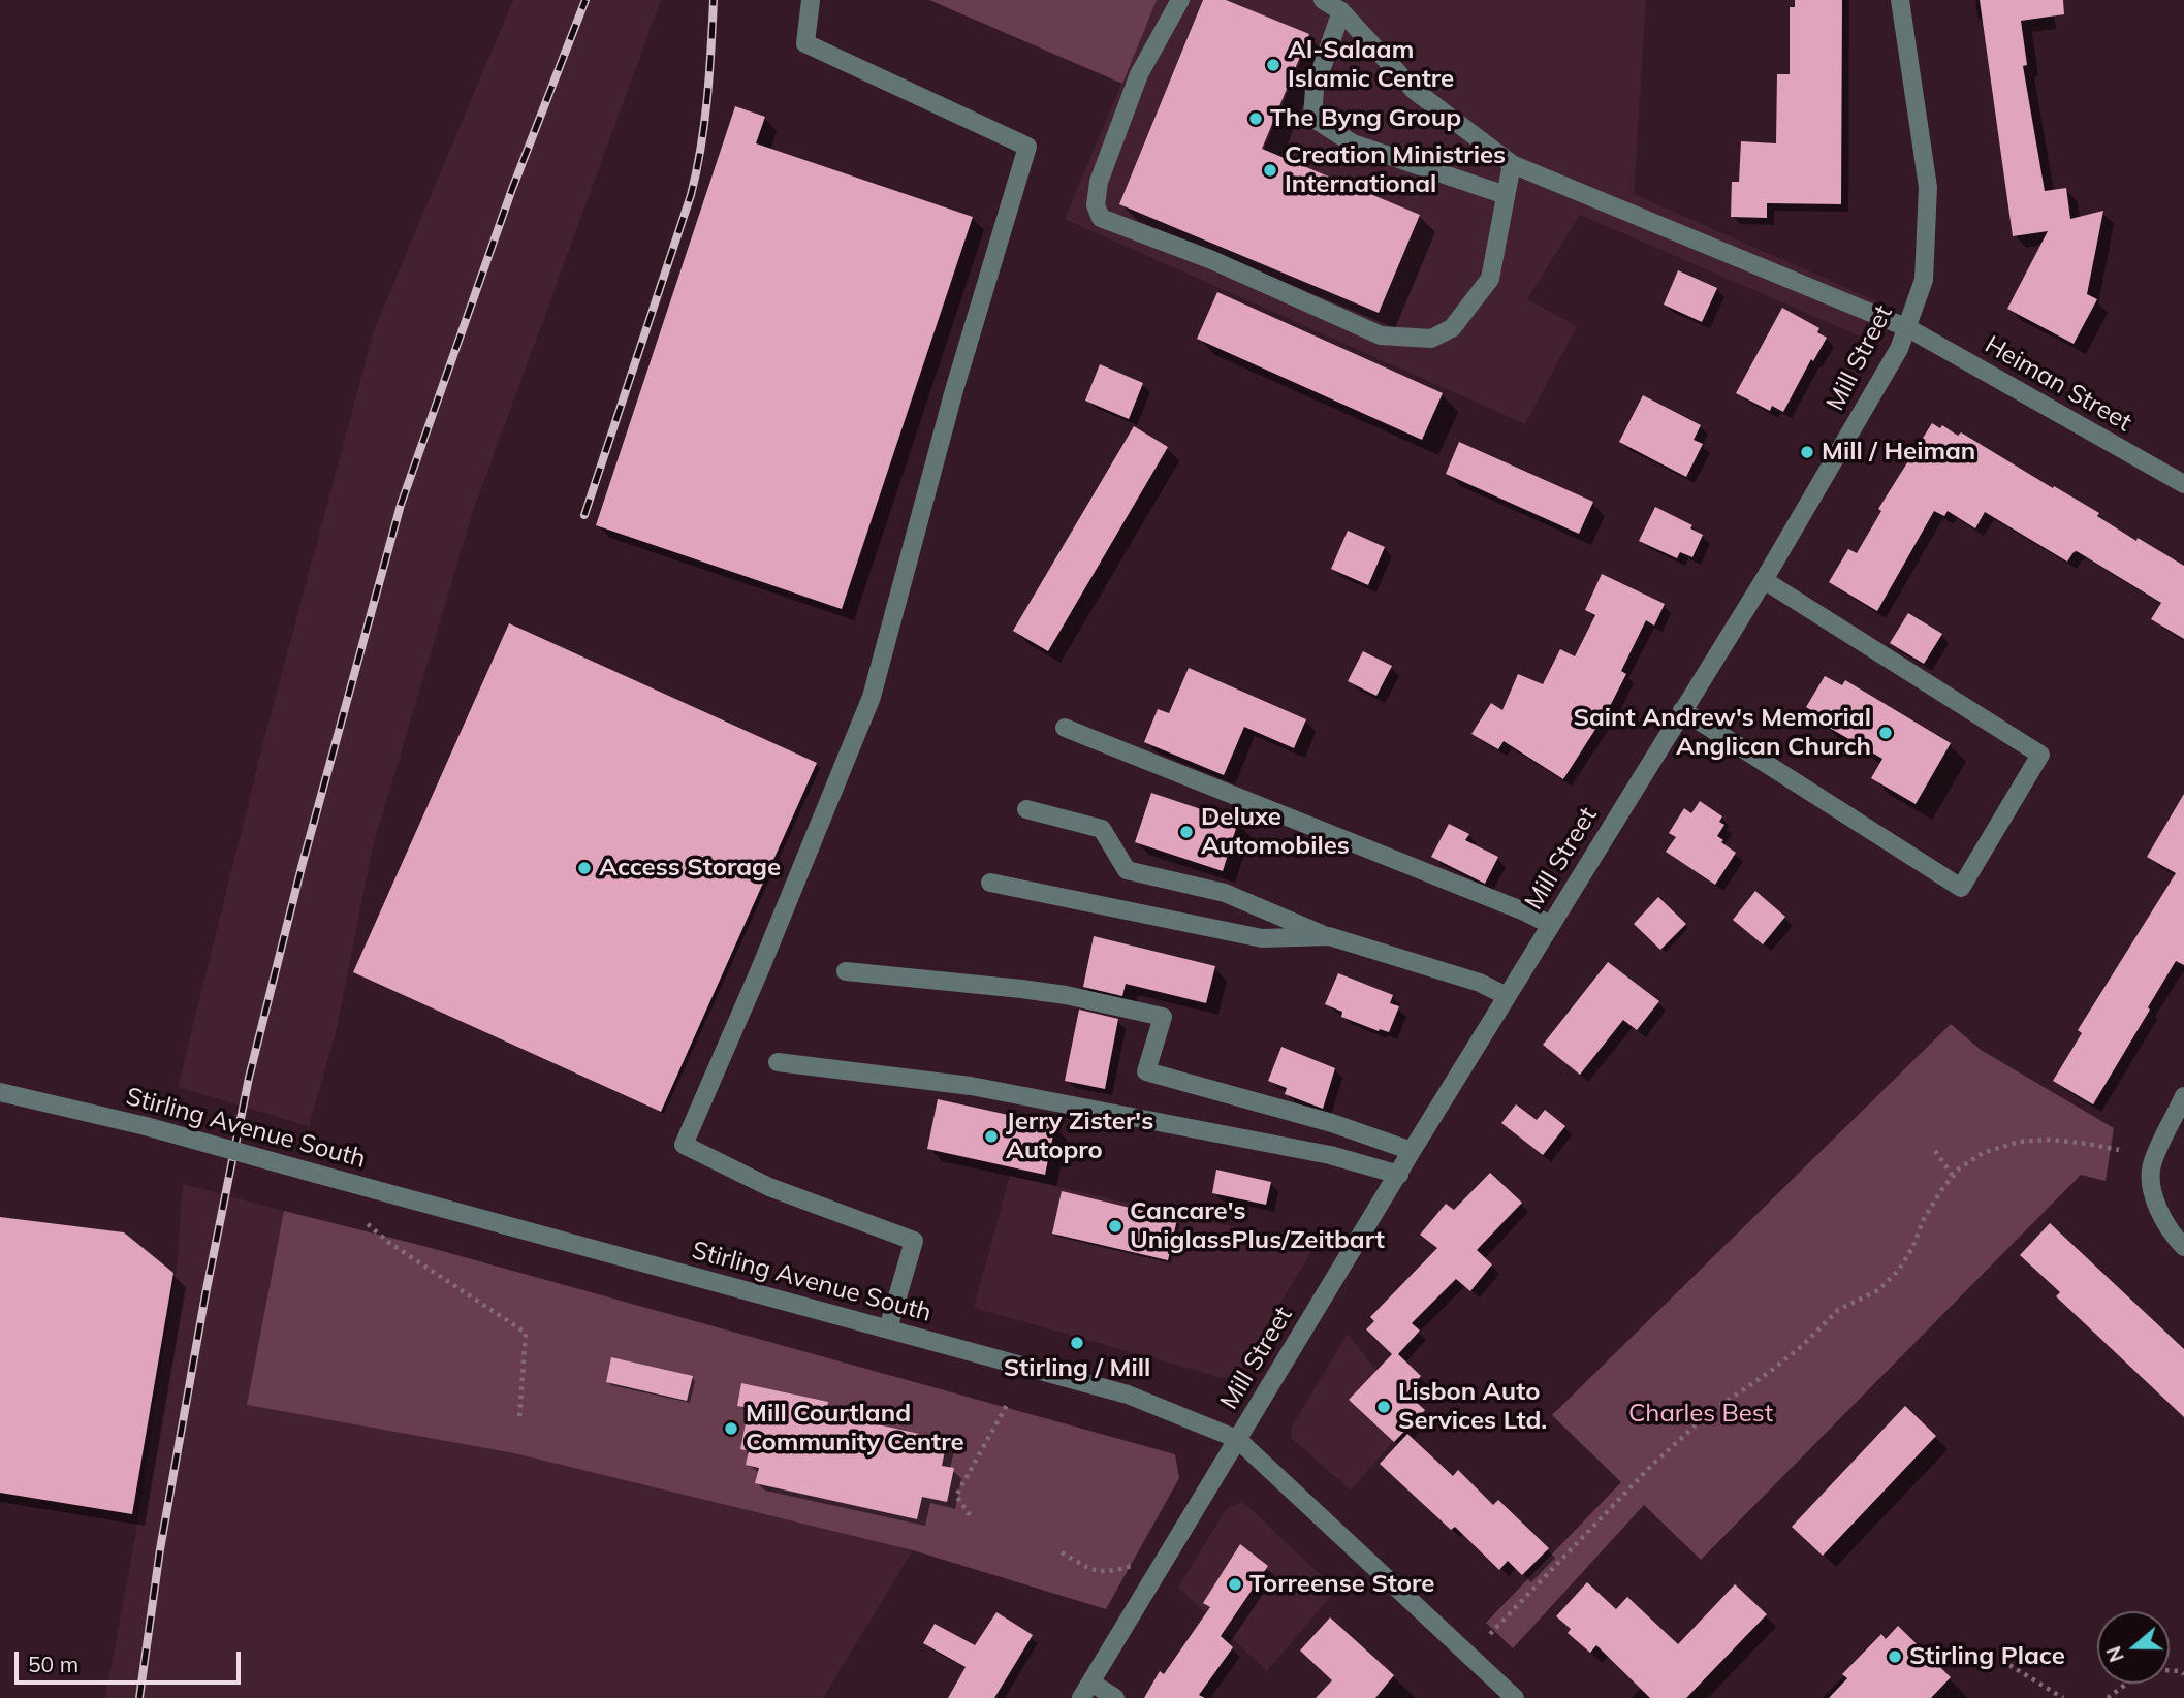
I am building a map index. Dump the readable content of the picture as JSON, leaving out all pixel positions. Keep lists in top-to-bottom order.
{
  "streets": {
    "street": ["Mill Street", "Heiman Street", "Stirling Avenue South"]
  },
  "crossings": [
    ["Mill Street", "Heiman Street"],
    ["Mill Street", "Stirling Avenue South"]
  ],
  "parks": ["Charles Best"],
  "places": [
    "Al-Salaam Islamic Centre",
    "The Byng Group",
    "Creation Ministries International",
    "Mill / Heiman",
    "Saint Andrew's Memorial Anglican Church",
    "Deluxe Automobiles",
    "Access Storage",
    "Jerry Zister's Autopro",
    "Cancare's UniglassPlus/Zeitbart",
    "Stirling / Mill",
    "Lisbon Auto Services Ltd.",
    "Mill Courtland Community Centre",
    "Torreense Store",
    "Stirling Place"
  ],
  "scale_bar": "50 m",
  "north": "left"
}
